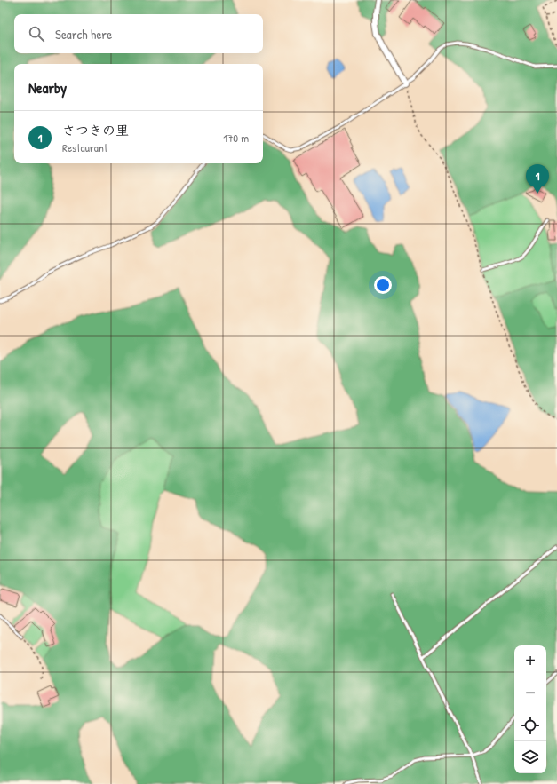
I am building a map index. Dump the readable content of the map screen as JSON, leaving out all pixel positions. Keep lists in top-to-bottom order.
{
  "page": {
    "search": "Search here",
    "heading": "Nearby",
    "list": [
      {
        "mark": "1",
        "name": "さつきの里",
        "note": "Restaurant",
        "value": "170 m"
      }
    ],
    "pins": "1",
    "map_buttons": ["+", "−"]
  }
}
